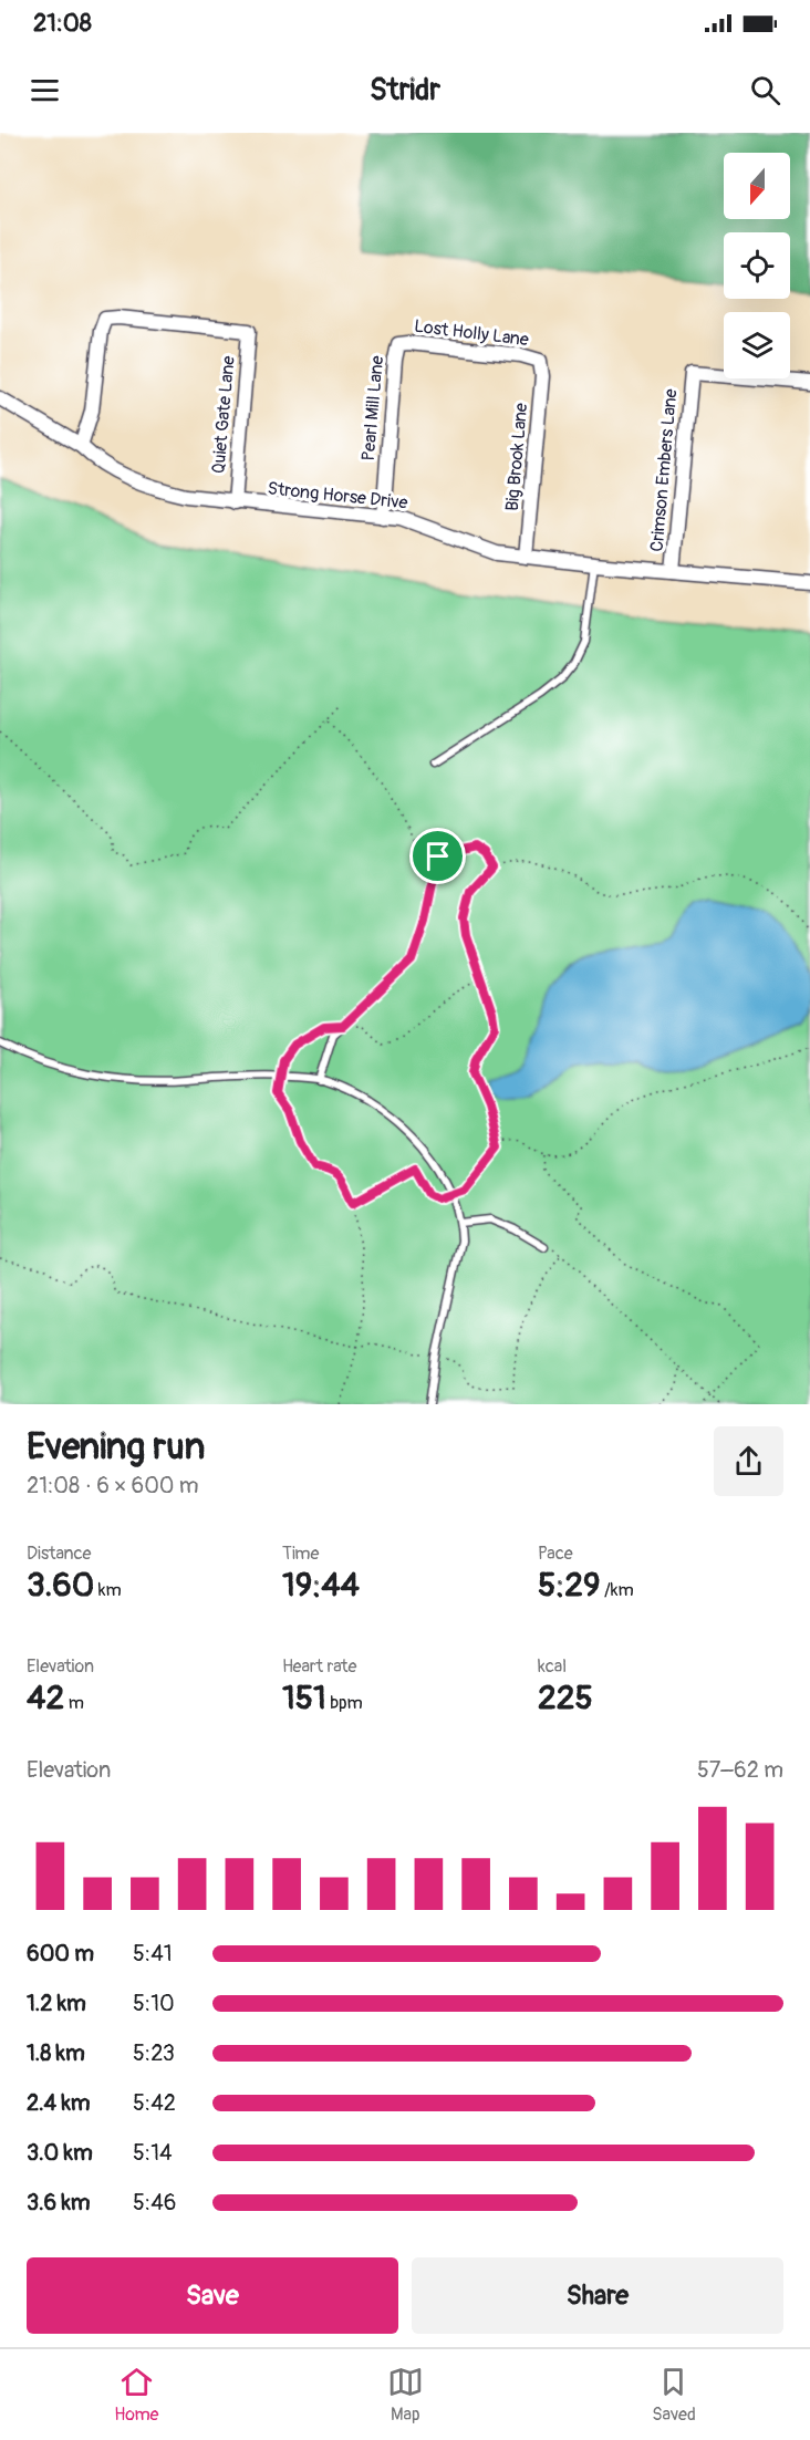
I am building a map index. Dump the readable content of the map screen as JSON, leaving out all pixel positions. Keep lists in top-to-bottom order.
{
  "streets": {
    "street": [
      "Lost Holly Lane",
      "Pearl Mill Lane",
      "Quiet Gate Lane",
      "Big Brook Lane",
      "Crimson Embers Lane",
      "Strong Horse Drive"
    ]
  },
  "crossings": [
    ["Lost Holly Lane", "Pearl Mill Lane"],
    ["Lost Holly Lane", "Big Brook Lane"],
    ["Pearl Mill Lane", "Strong Horse Drive"],
    ["Quiet Gate Lane", "Strong Horse Drive"],
    ["Big Brook Lane", "Strong Horse Drive"],
    ["Crimson Embers Lane", "Strong Horse Drive"]
  ],
  "north": "bottom",
  "page": {
    "status": "21:08",
    "header": "Stridr",
    "heading": ["Evening run", "21:08 · 6 × 600 m"],
    "stats": [
      ["Distance", "3.60 km"],
      ["Time", "19:44"],
      ["Pace", "5:29 /km"],
      ["Elevation", "42 m"],
      ["Heart rate", "151 bpm"],
      ["kcal", "225"]
    ],
    "chart": ["Elevation", "57–62 m"],
    "list": [
      {
        "name": "600 m",
        "note": "5:41"
      },
      {
        "name": "1.2 km",
        "note": "5:10"
      },
      {
        "name": "1.8 km",
        "note": "5:23"
      },
      {
        "name": "2.4 km",
        "note": "5:42"
      },
      {
        "name": "3.0 km",
        "note": "5:14"
      },
      {
        "name": "3.6 km",
        "note": "5:46"
      }
    ],
    "buttons": ["Save", "Share"],
    "tabs": ["Home", "Map", "Saved"]
  }
}
